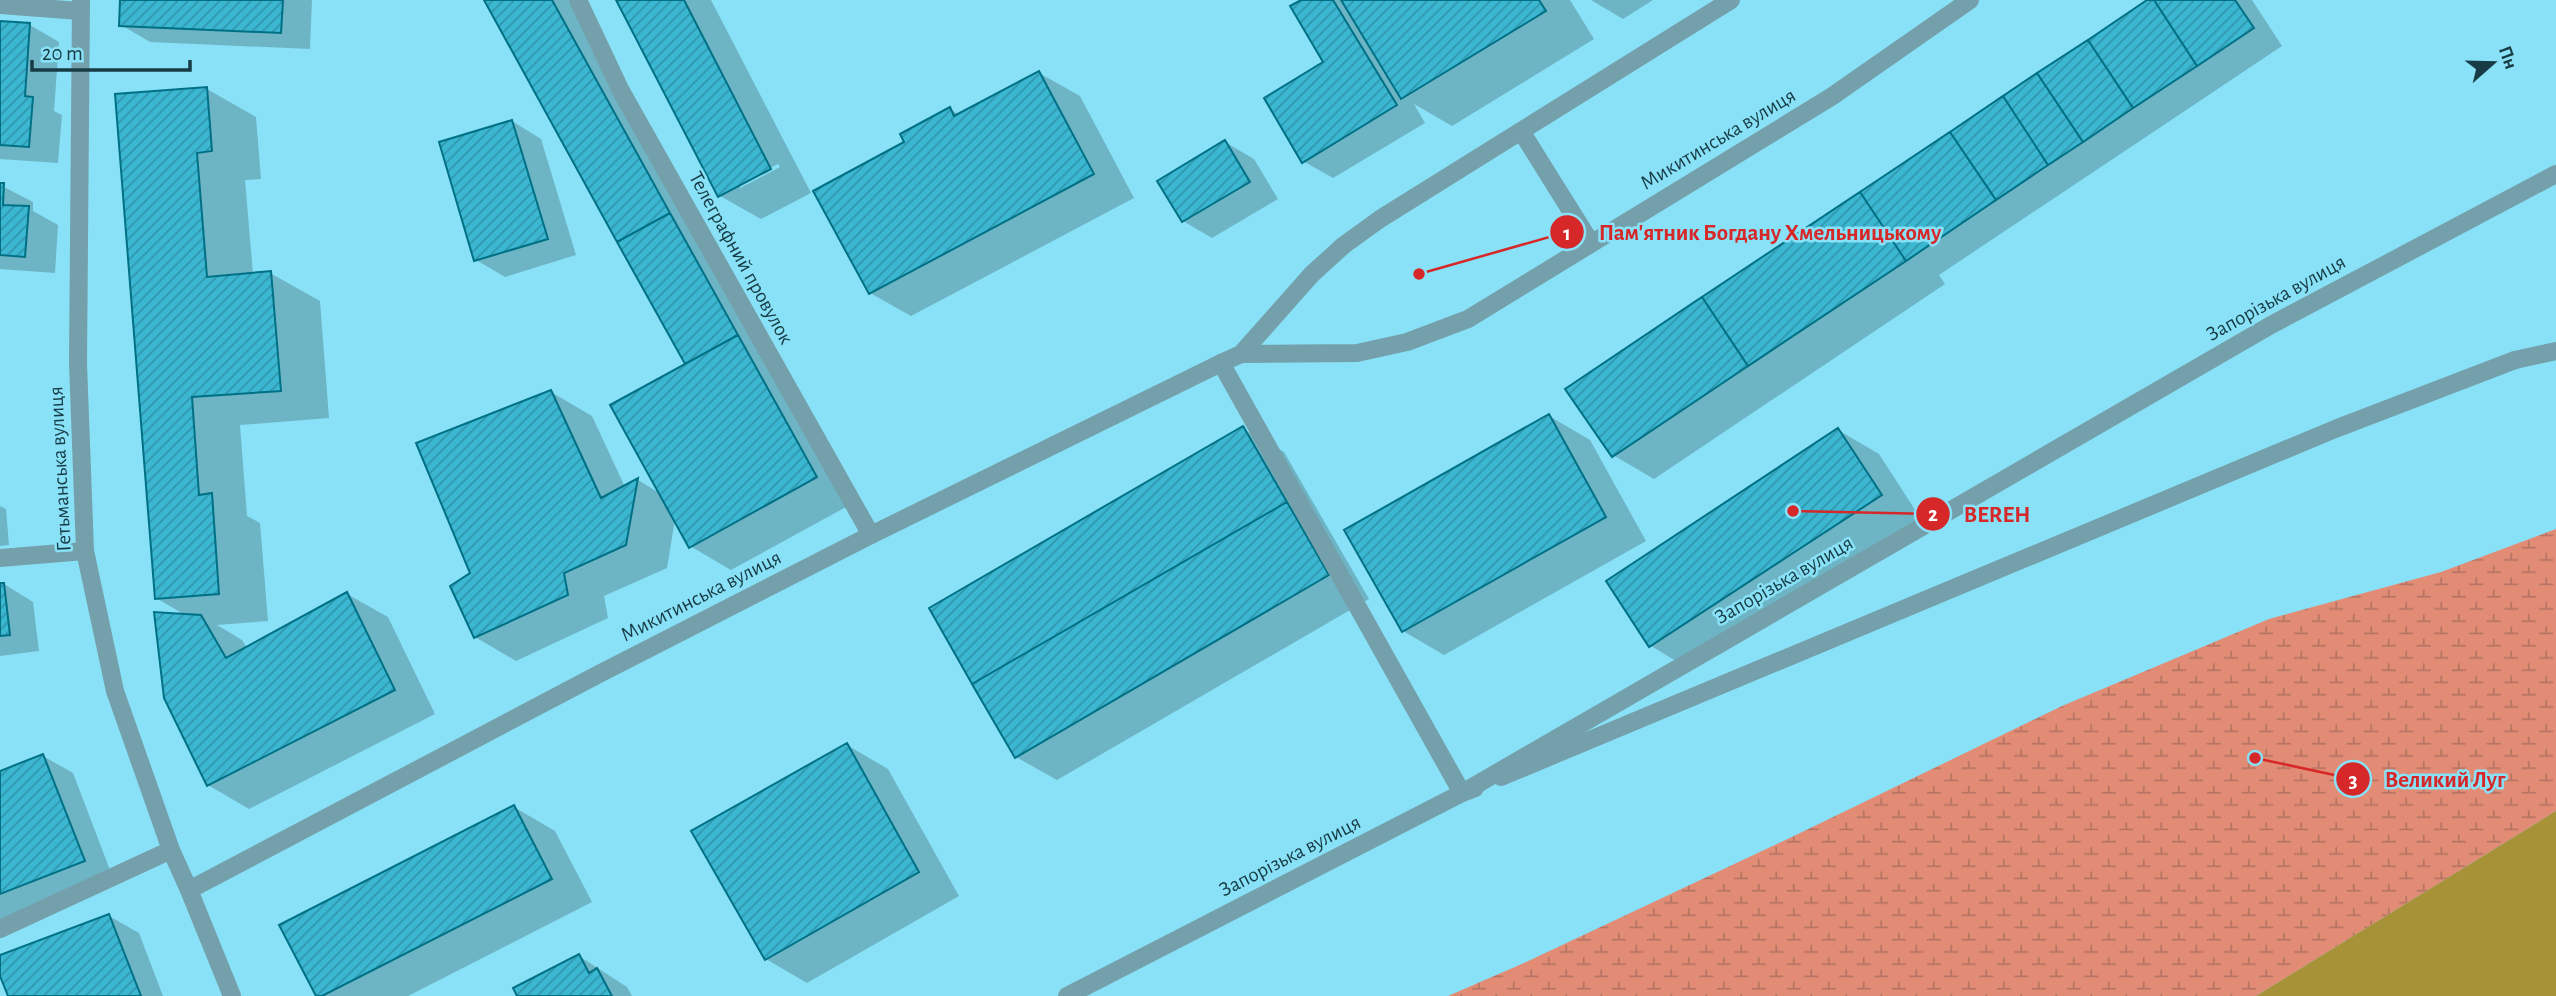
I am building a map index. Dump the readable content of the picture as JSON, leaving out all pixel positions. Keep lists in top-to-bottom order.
{
  "streets": {
    "street": [
      "Микитинська вулиця",
      "Телеграфний провулок",
      "Запорізька вулиця",
      "Гетьманська вулиця"
    ]
  },
  "crossings": [
    ["Микитинська вулиця", "Телеграфний провулок"],
    ["Микитинська вулиця", "Гетьманська вулиця"]
  ],
  "places": ["Пам'ятник Богдану Хмельницькому", "BEREH", "Великий Луг"],
  "scale_bar": "20 m",
  "north": "right"
}
